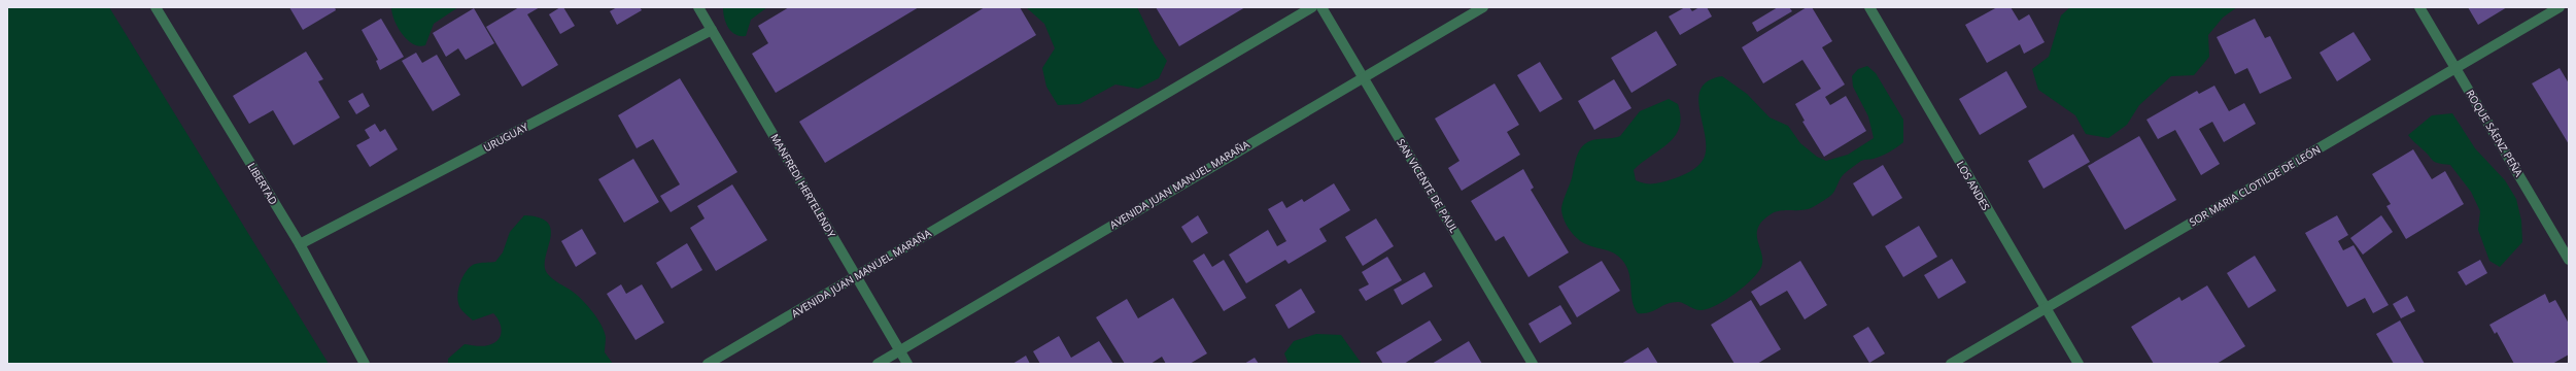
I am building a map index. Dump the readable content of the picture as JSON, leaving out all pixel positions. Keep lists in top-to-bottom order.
{
  "streets": {
    "street": [
      "ROQUE SÁENZ PEÑA",
      "URUGUAY",
      "LIBERTAD",
      "AVENIDA JUAN MANUEL MARAÑA",
      "MANFREDI HERTELENDY",
      "SAN VICENTE DE PAUL",
      "LOS ANDES",
      "SOR MARIA CLOTILDE DE LEÓN"
    ]
  },
  "crossings": [
    ["ROQUE SÁENZ PEÑA", "SOR MARIA CLOTILDE DE LEÓN"],
    ["URUGUAY", "LIBERTAD"],
    ["URUGUAY", "MANFREDI HERTELENDY"],
    ["AVENIDA JUAN MANUEL MARAÑA", "MANFREDI HERTELENDY"],
    ["AVENIDA JUAN MANUEL MARAÑA", "SAN VICENTE DE PAUL"],
    ["LOS ANDES", "SOR MARIA CLOTILDE DE LEÓN"]
  ]
}
